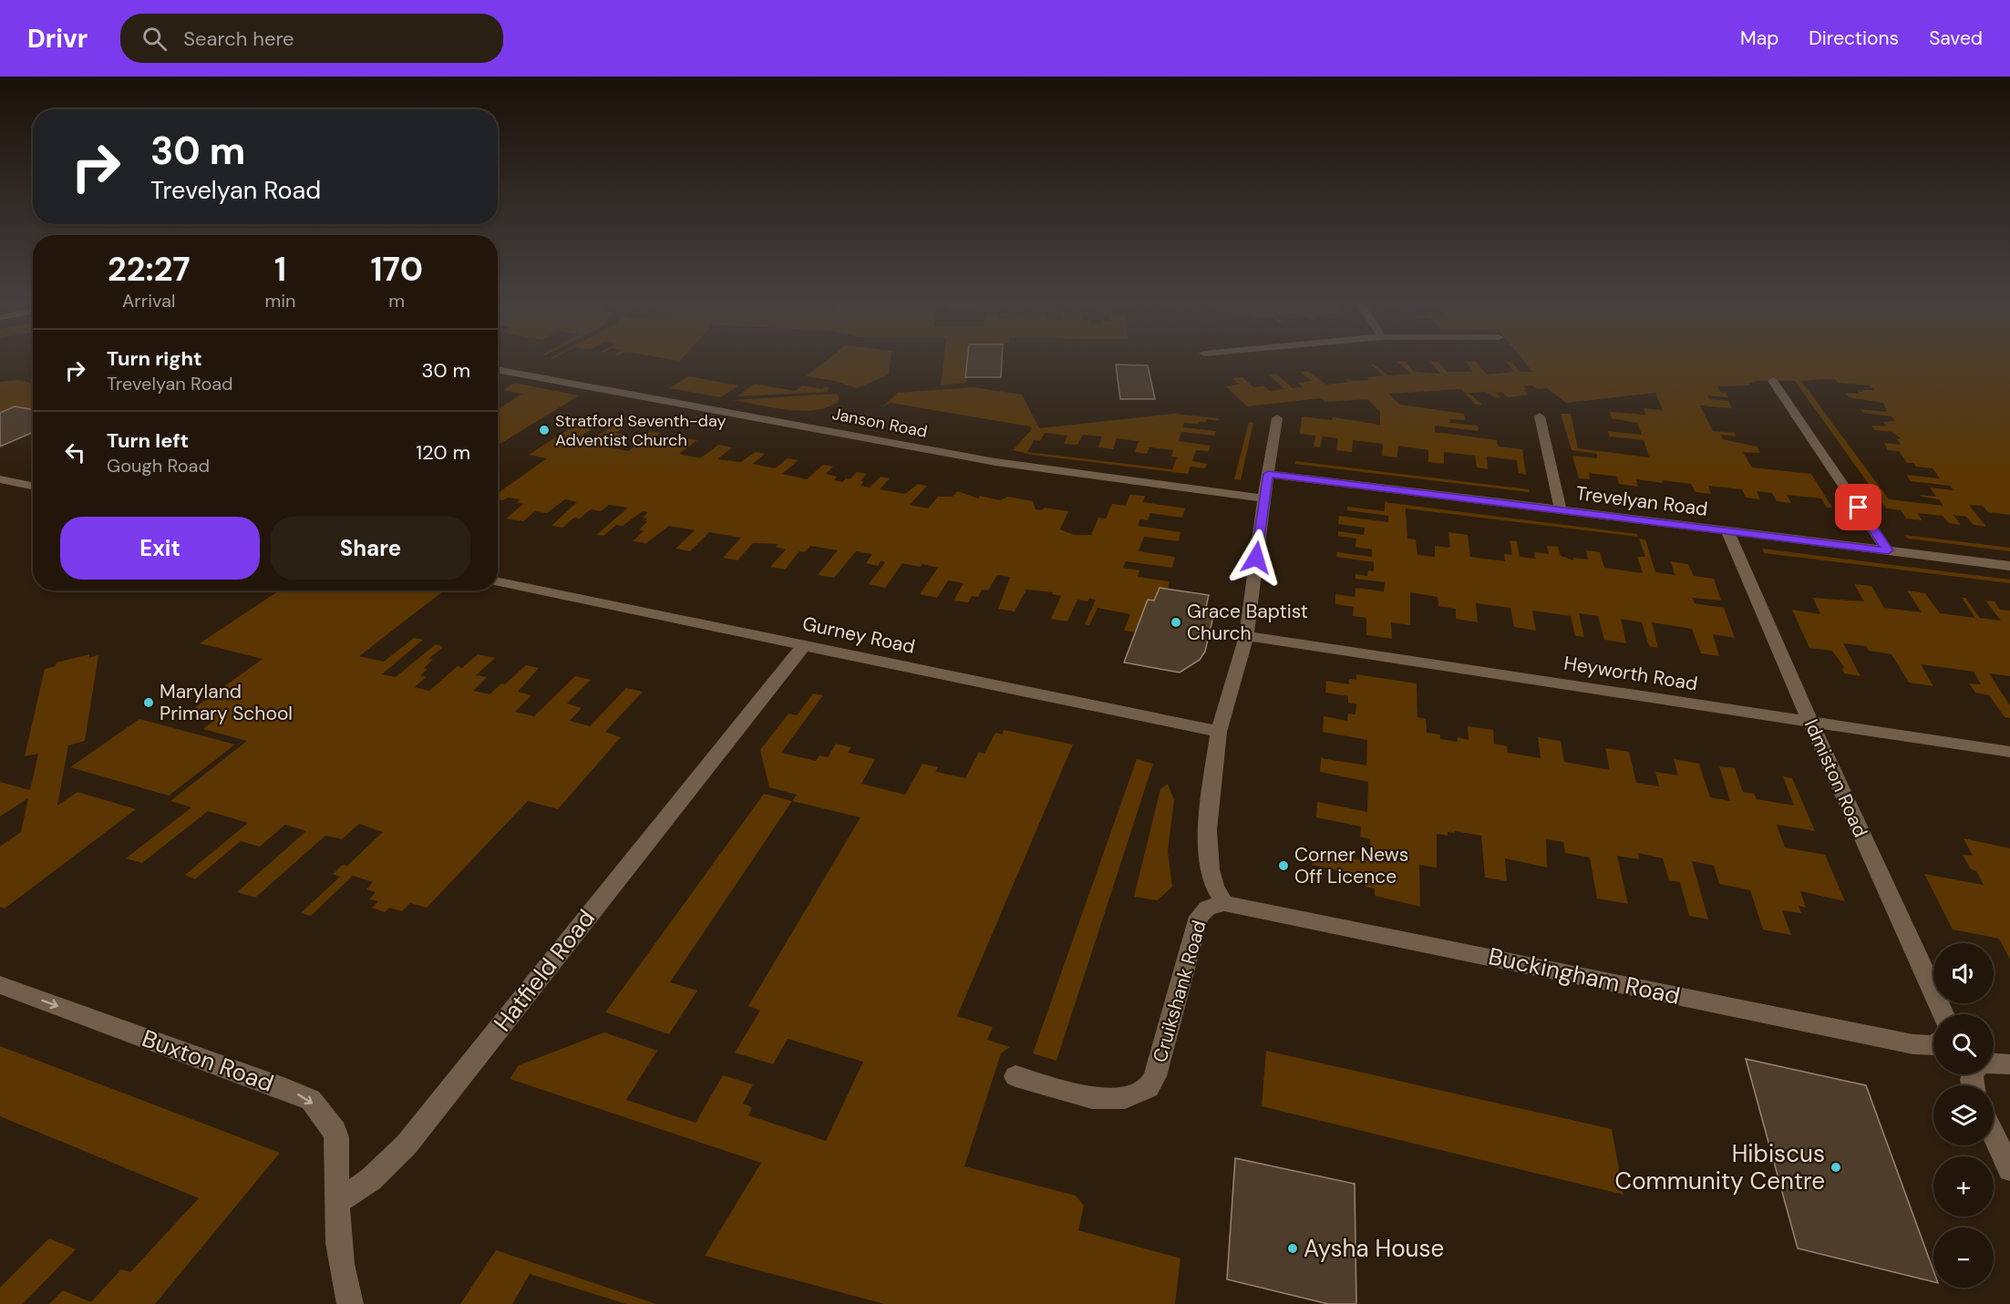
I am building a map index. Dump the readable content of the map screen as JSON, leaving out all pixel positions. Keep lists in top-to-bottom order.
{
  "streets": {
    "street": [
      "Janson Road",
      "Trevelyan Road",
      "Gurney Road",
      "Heyworth Road",
      "Idmiston Road",
      "Hatfield Road",
      "Buckingham Road",
      "Cruikshank Road",
      "Buxton Road"
    ]
  },
  "crossings": [
    ["Janson Road", "Cruikshank Road"],
    ["Trevelyan Road", "Idmiston Road"],
    ["Trevelyan Road", "Cruikshank Road"],
    ["Gurney Road", "Hatfield Road"],
    ["Gurney Road", "Cruikshank Road"],
    ["Heyworth Road", "Idmiston Road"],
    ["Heyworth Road", "Cruikshank Road"],
    ["Hatfield Road", "Buxton Road"],
    ["Buckingham Road", "Cruikshank Road"]
  ],
  "one_way": ["Buxton Road"],
  "places": [
    "Stratford Seventh-day Adventist Church",
    "Grace Baptist Church",
    "Maryland Primary School",
    "Corner News Off Licence",
    "Hibiscus Community Centre",
    "Aysha House"
  ],
  "page": {
    "header": "Drivr",
    "search": "Search here",
    "nav": ["Map", "Directions", "Saved"],
    "turn": ["30 m", "Trevelyan Road"],
    "eta": [
      "22:27",
      "Arrival",
      "1",
      "min",
      "170",
      "m"
    ],
    "list": [
      {
        "name": "Turn right",
        "note": "Trevelyan Road",
        "value": "30 m"
      },
      {
        "name": "Turn left",
        "note": "Gough Road",
        "value": "120 m"
      }
    ],
    "buttons": ["Exit", "Share"],
    "map_buttons": ["+", "−"]
  }
}
